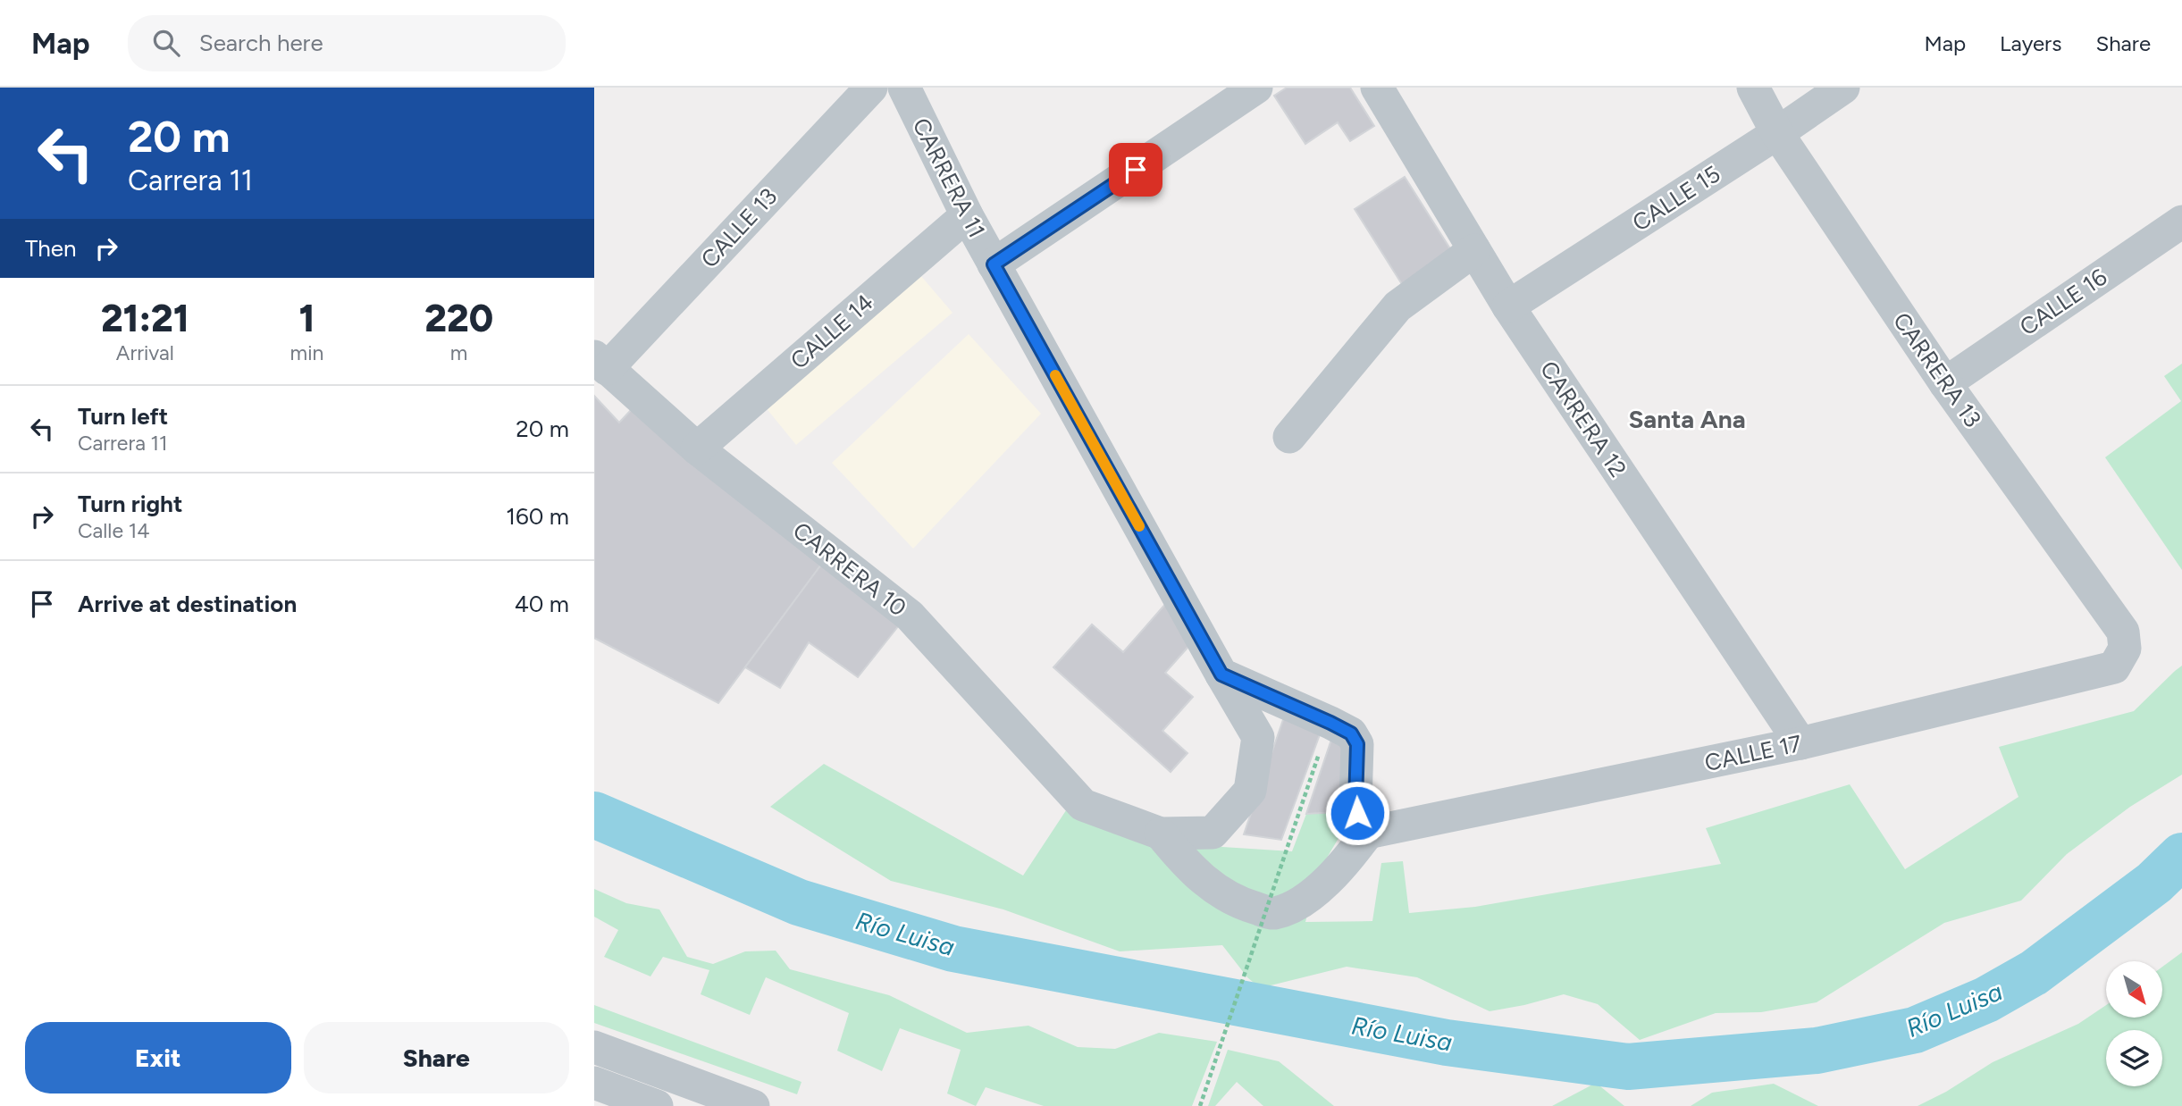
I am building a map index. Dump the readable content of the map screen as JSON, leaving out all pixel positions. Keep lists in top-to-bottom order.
{
  "streets": {
    "street": [
      "CARRERA 11",
      "CALLE 15",
      "CALLE 13",
      "CALLE 16",
      "CALLE 14",
      "CARRERA 13",
      "CARRERA 12",
      "CARRERA 10",
      "CALLE 17"
    ]
  },
  "crossings": [
    ["CARRERA 11", "CALLE 14"],
    ["CARRERA 11", "CARRERA 10"],
    ["CALLE 15", "CARRERA 13"],
    ["CALLE 15", "CARRERA 12"],
    ["CALLE 13", "CARRERA 10"],
    ["CALLE 16", "CARRERA 13"],
    ["CALLE 14", "CARRERA 10"],
    ["CARRERA 13", "CALLE 17"],
    ["CARRERA 12", "CALLE 17"]
  ],
  "districts": ["Santa Ana"],
  "water": ["Río Luisa"],
  "north": "bottom right",
  "page": {
    "header": "Map",
    "search": "Search here",
    "nav": ["Map", "Layers", "Share"],
    "turn": ["20 m", "Carrera 11"],
    "then": "Then",
    "eta": [
      "21:21",
      "Arrival",
      "1",
      "min",
      "220",
      "m"
    ],
    "list": [
      {
        "name": "Turn left",
        "note": "Carrera 11",
        "value": "20 m"
      },
      {
        "name": "Turn right",
        "note": "Calle 14",
        "value": "160 m"
      },
      {
        "name": "Arrive at destination",
        "value": "40 m"
      }
    ],
    "buttons": ["Exit", "Share"]
  }
}
